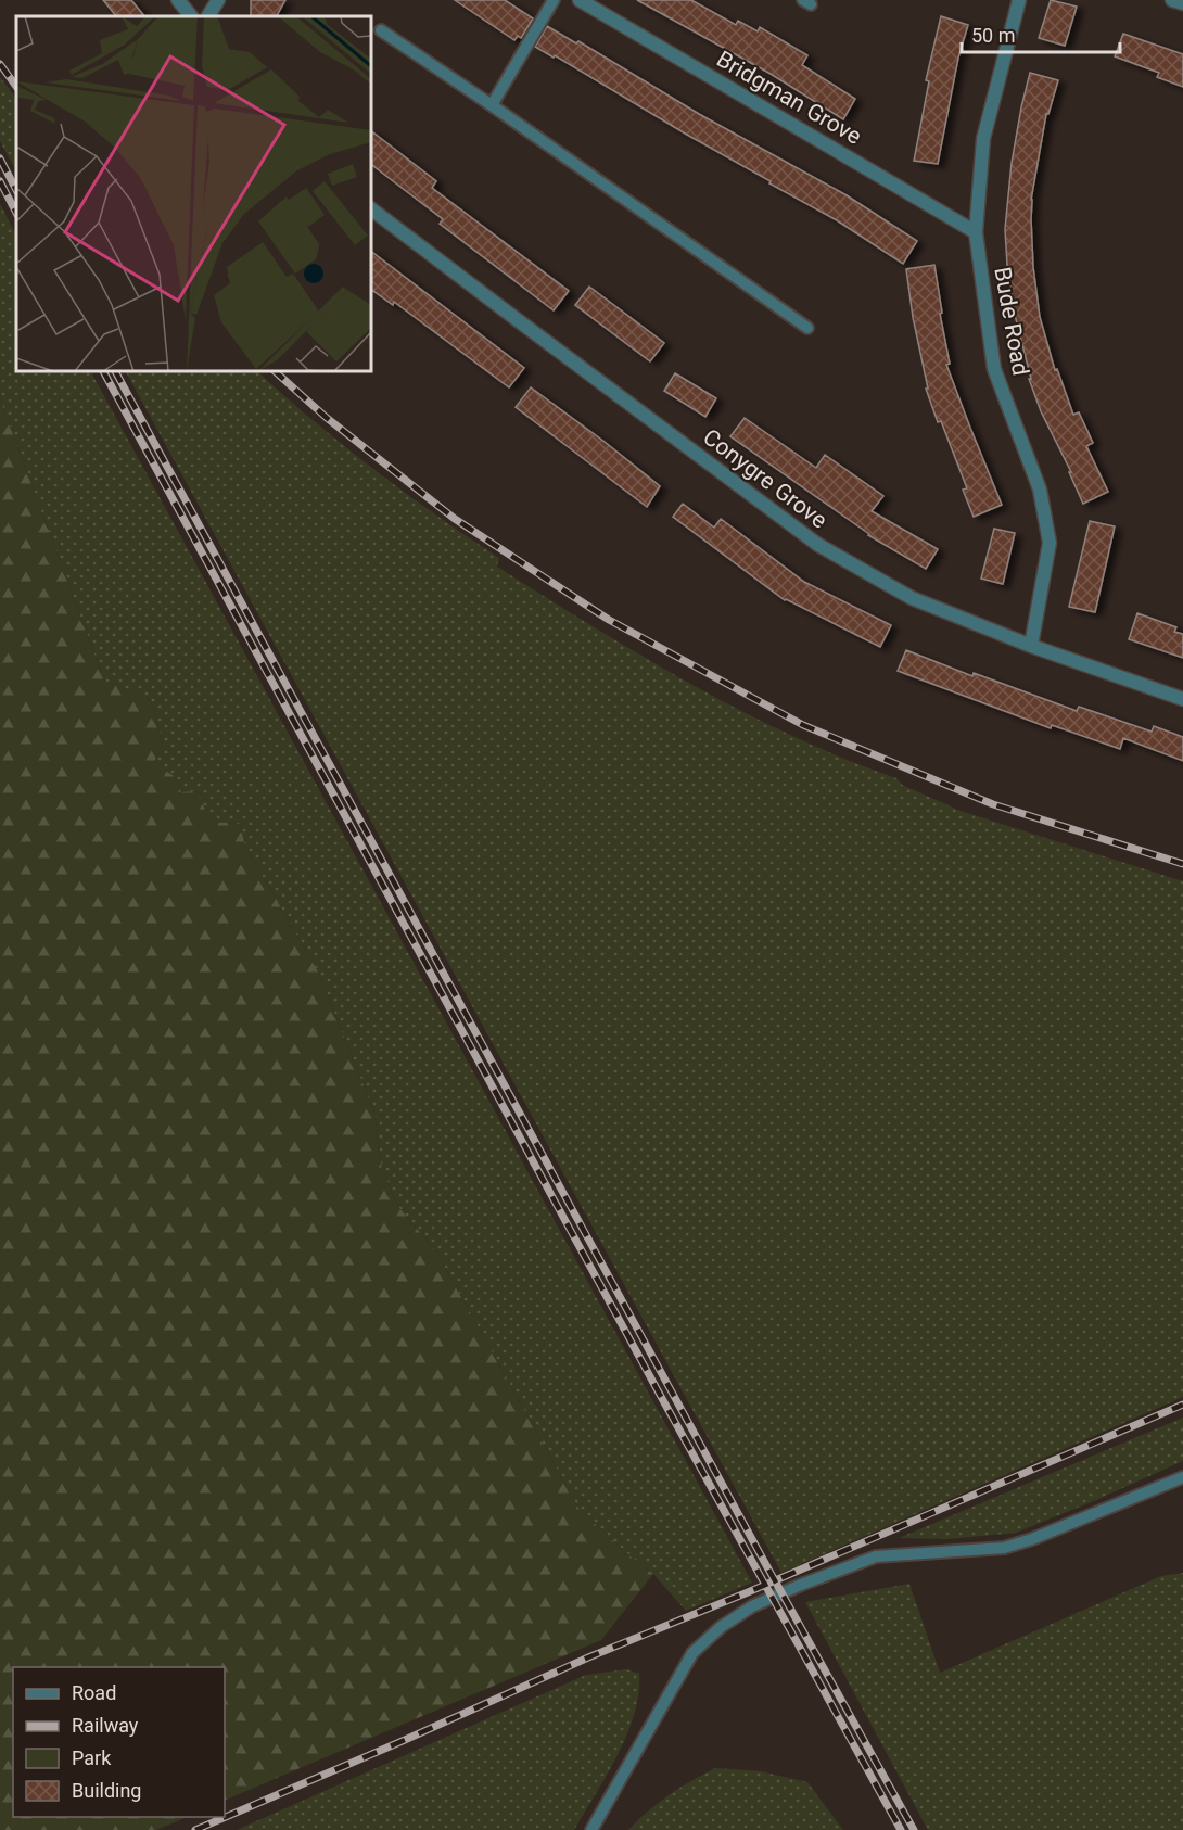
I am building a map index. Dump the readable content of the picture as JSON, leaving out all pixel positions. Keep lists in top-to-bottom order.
{
  "streets": {
    "street": ["Bridgman Grove", "Bude Road", "Conygre Grove"]
  },
  "crossings": [
    ["Bridgman Grove", "Bude Road"],
    ["Bude Road", "Conygre Grove"]
  ],
  "legend": [
    "Road",
    "Railway",
    "Park",
    "Building"
  ],
  "scale_bar": "50 m"
}
